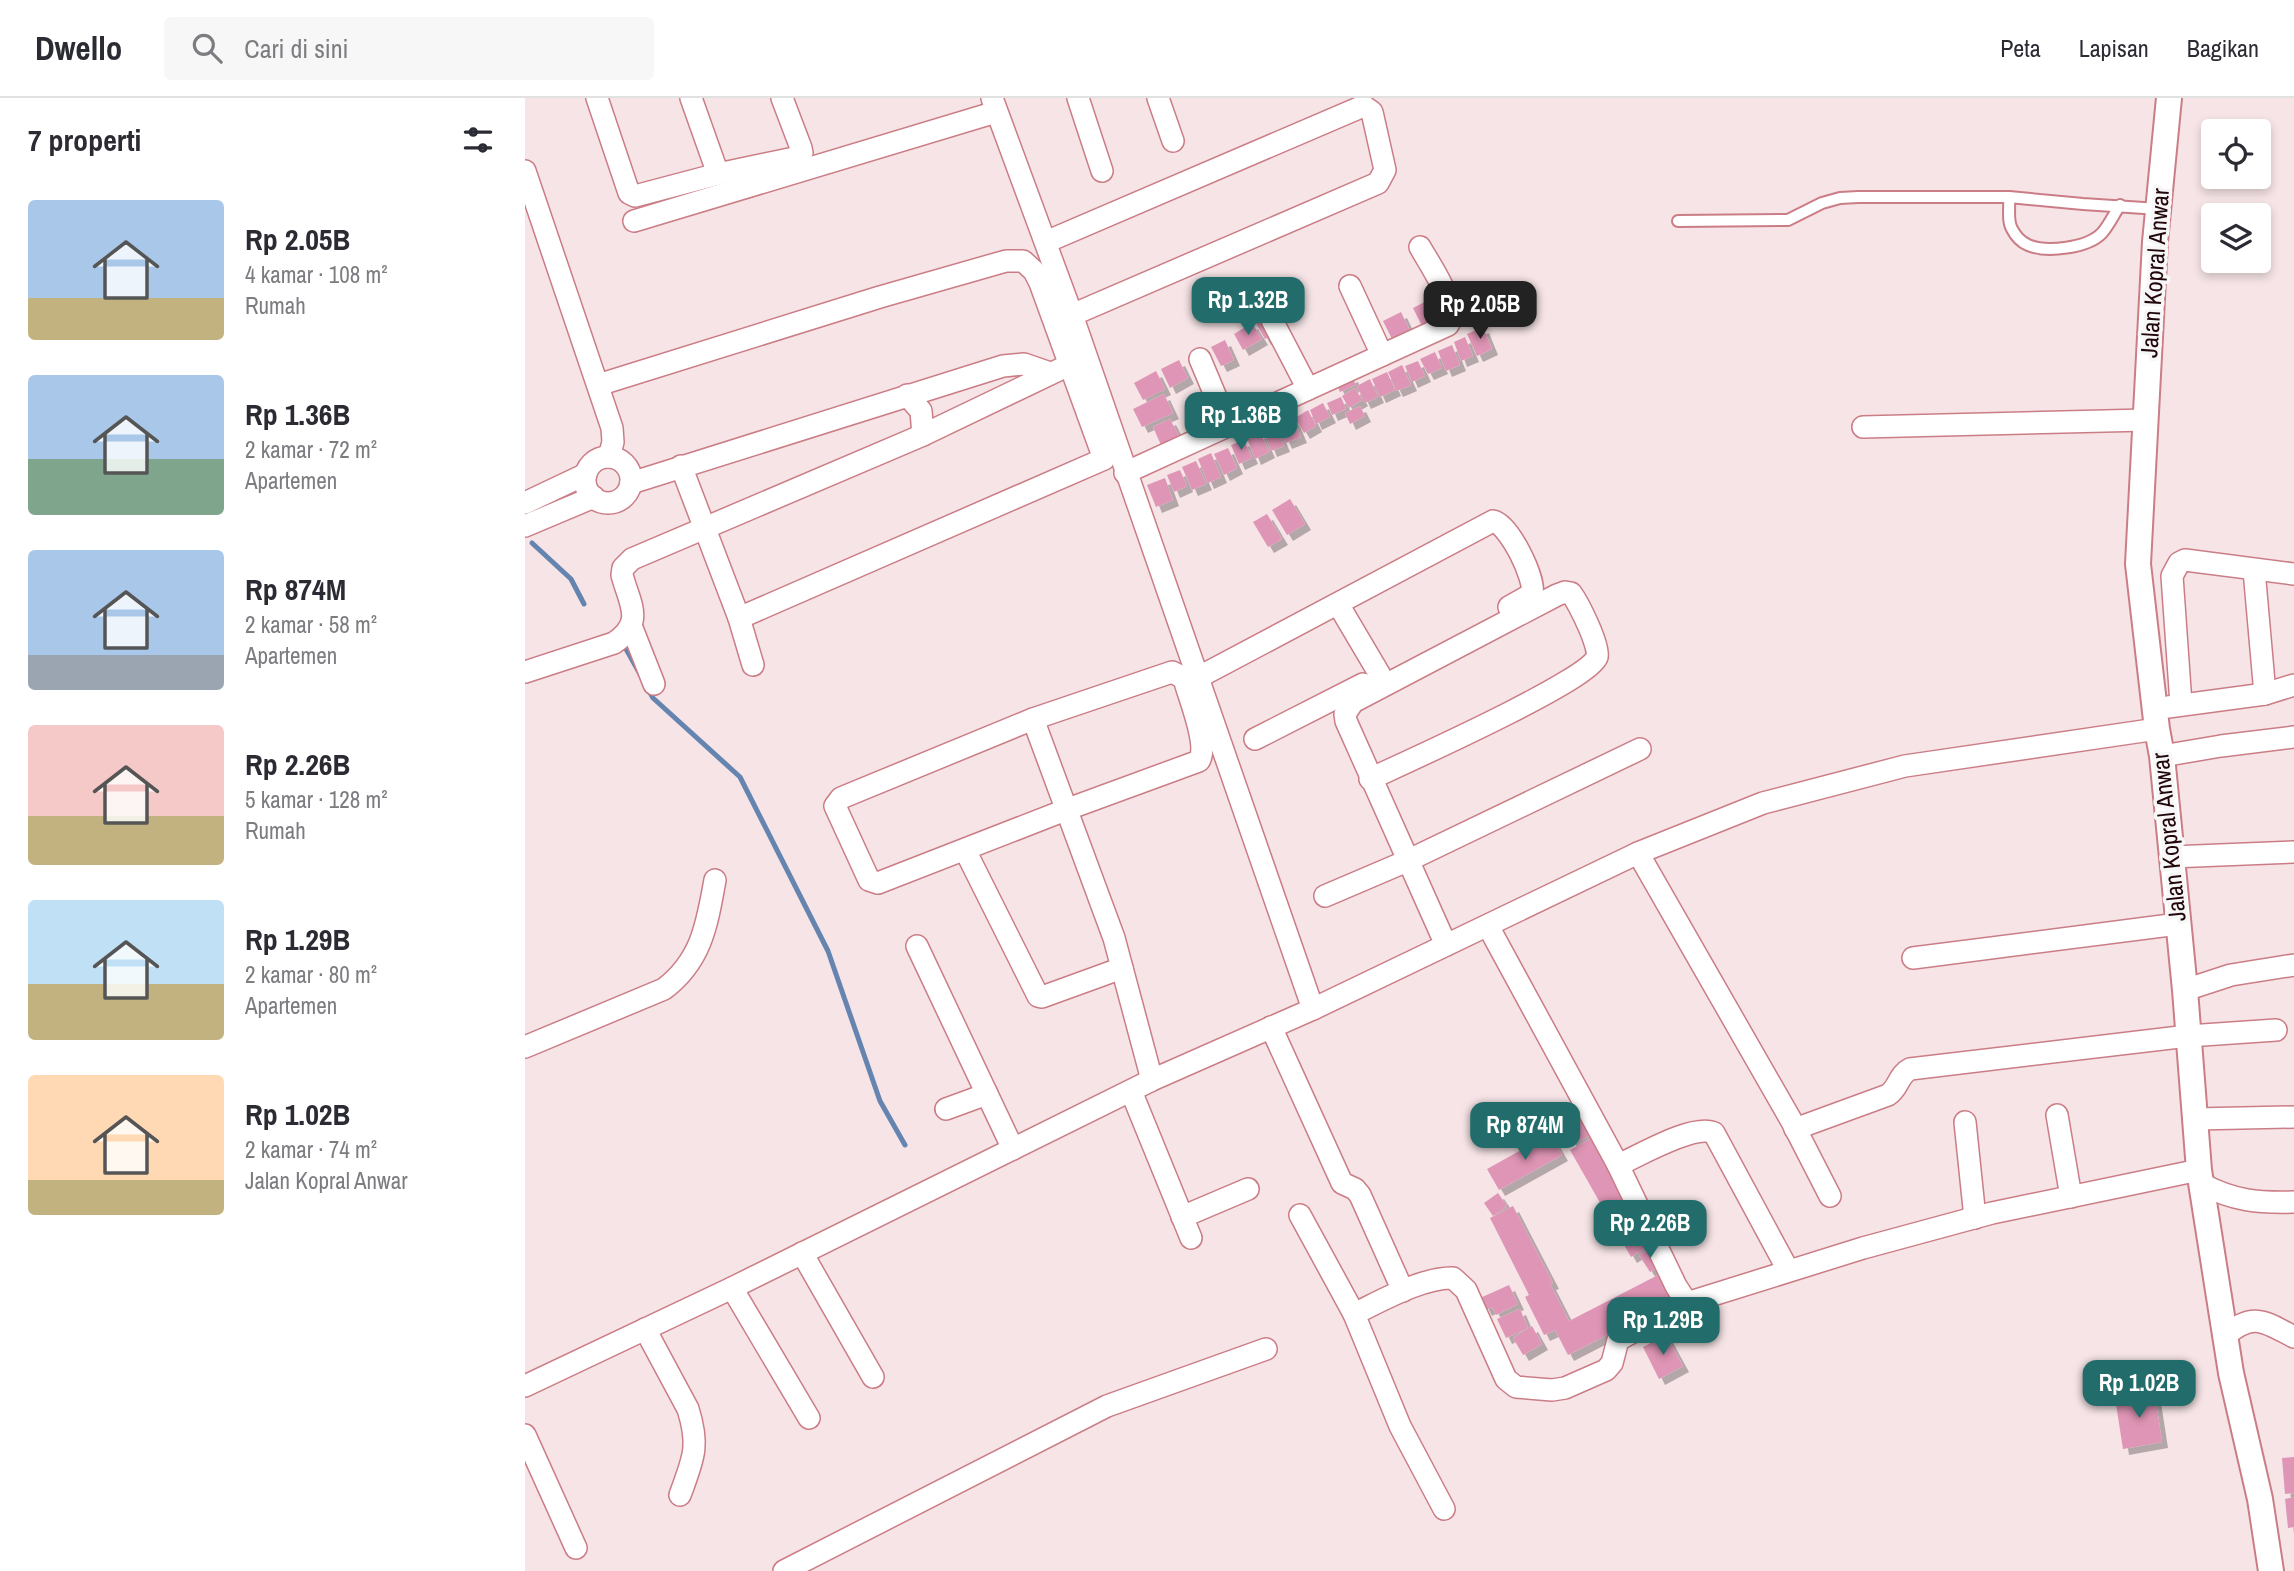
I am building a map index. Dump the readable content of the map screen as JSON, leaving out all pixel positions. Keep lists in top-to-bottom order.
{
  "streets": {
    "street": ["Jalan Kopral Anwar"]
  },
  "page": {
    "header": "Dwello",
    "search": "Cari di sini",
    "nav": ["Peta", "Lapisan", "Bagikan"],
    "heading": "7 properti",
    "list": [
      {
        "name": "Rp 2.05B",
        "note": "4 kamar · 108 m² · Rumah"
      },
      {
        "name": "Rp 1.36B",
        "note": "2 kamar · 72 m² · Apartemen"
      },
      {
        "name": "Rp 874M",
        "note": "2 kamar · 58 m² · Apartemen"
      },
      {
        "name": "Rp 2.26B",
        "note": "5 kamar · 128 m² · Rumah"
      },
      {
        "name": "Rp 1.29B",
        "note": "2 kamar · 80 m² · Apartemen"
      },
      {
        "name": "Rp 1.02B",
        "note": "2 kamar · 74 m² · Jalan Kopral Anwar"
      }
    ],
    "price": [
      "Rp 1.32B",
      "Rp 2.05B",
      "Rp 1.36B",
      "Rp 874M",
      "Rp 2.26B",
      "Rp 1.29B",
      "Rp 1.02B"
    ]
  }
}
